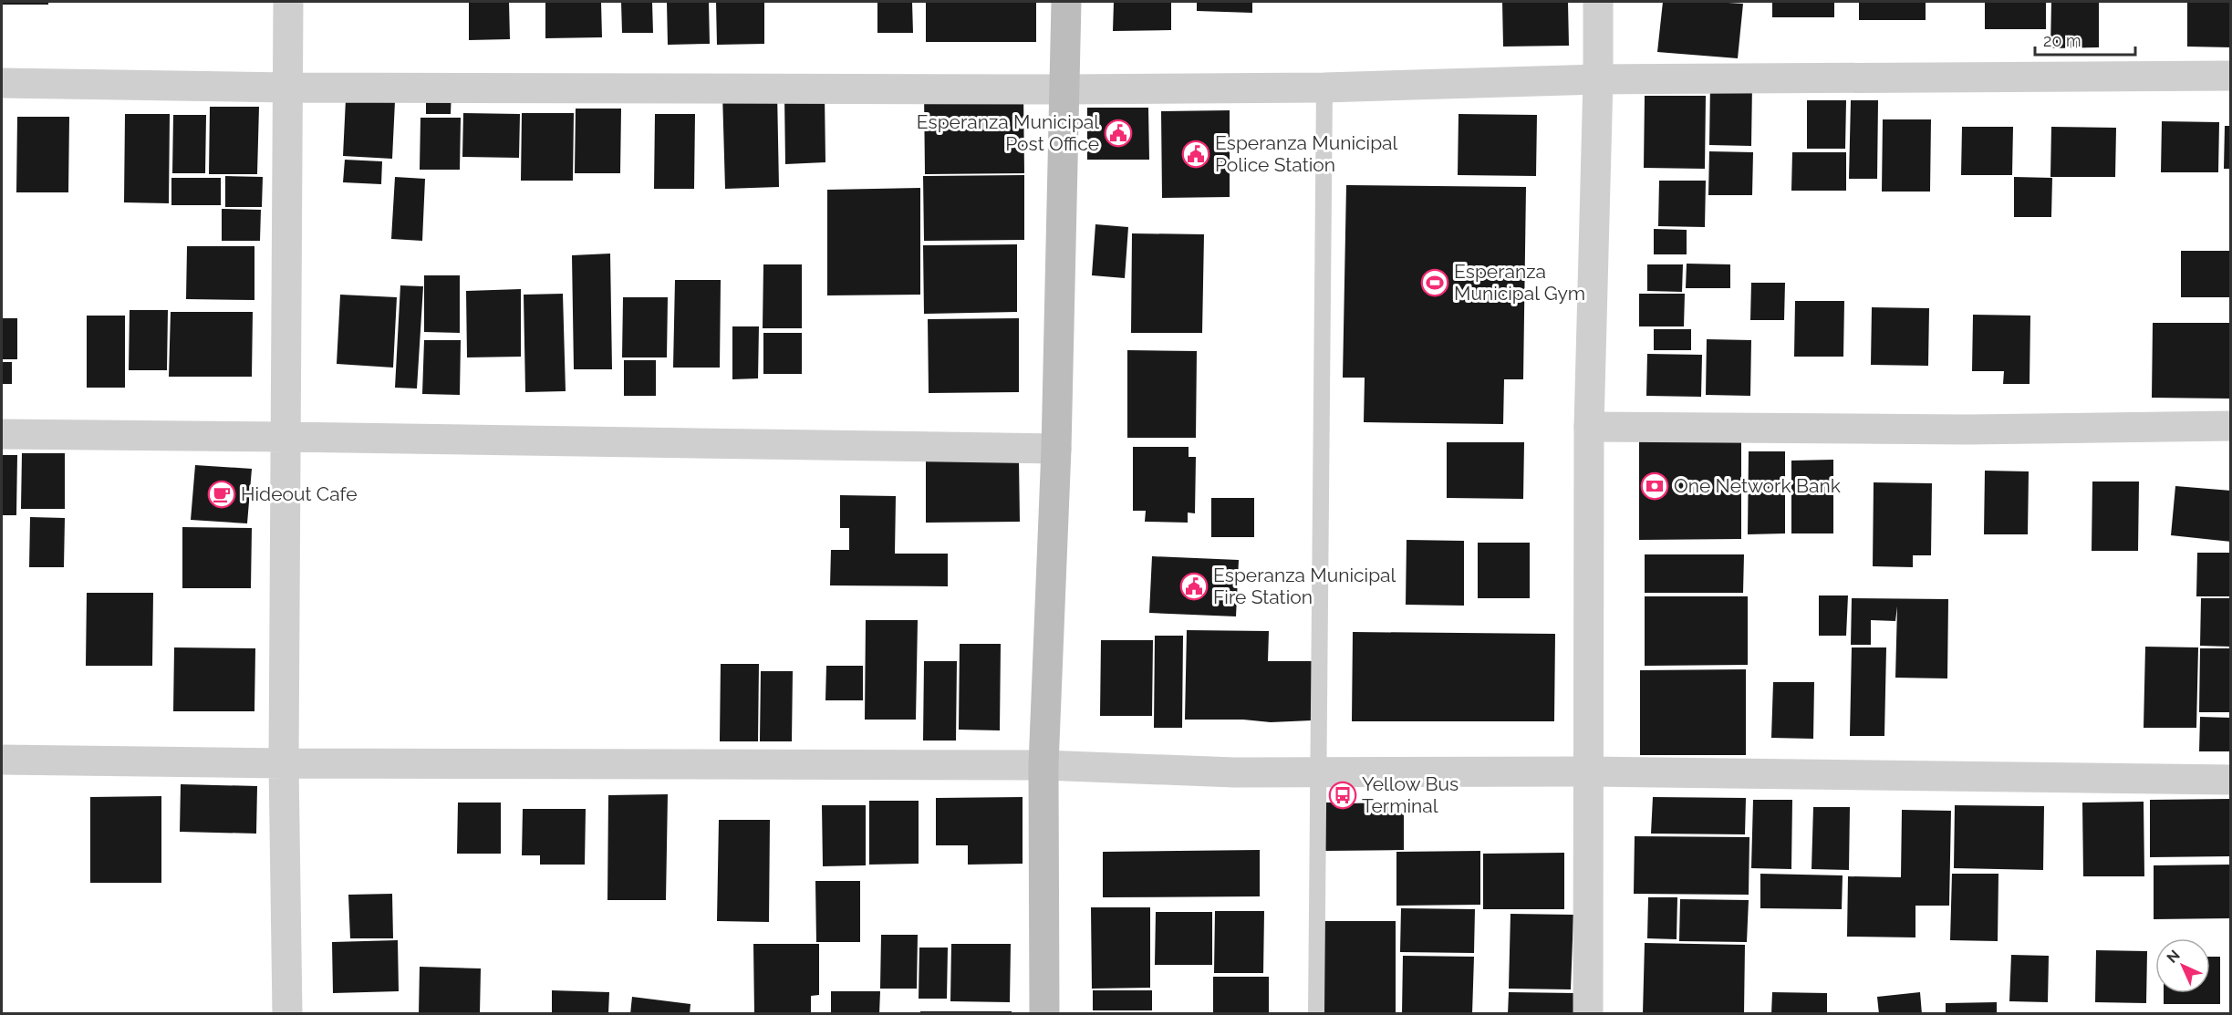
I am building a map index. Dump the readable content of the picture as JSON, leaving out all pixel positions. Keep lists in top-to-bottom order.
{
  "places": {
    "public building": ["Esperanza Municipal Post Office", "Esperanza Municipal Police Station", "Esperanza Municipal Fire Station"],
    "sports": ["Esperanza Municipal Gym"],
    "bank": ["One Network Bank"],
    "cafe": ["Hideout Cafe"],
    "bus stop": ["Yellow Bus Terminal"]
  },
  "scale_bar": "20 m",
  "north": "top left"
}
